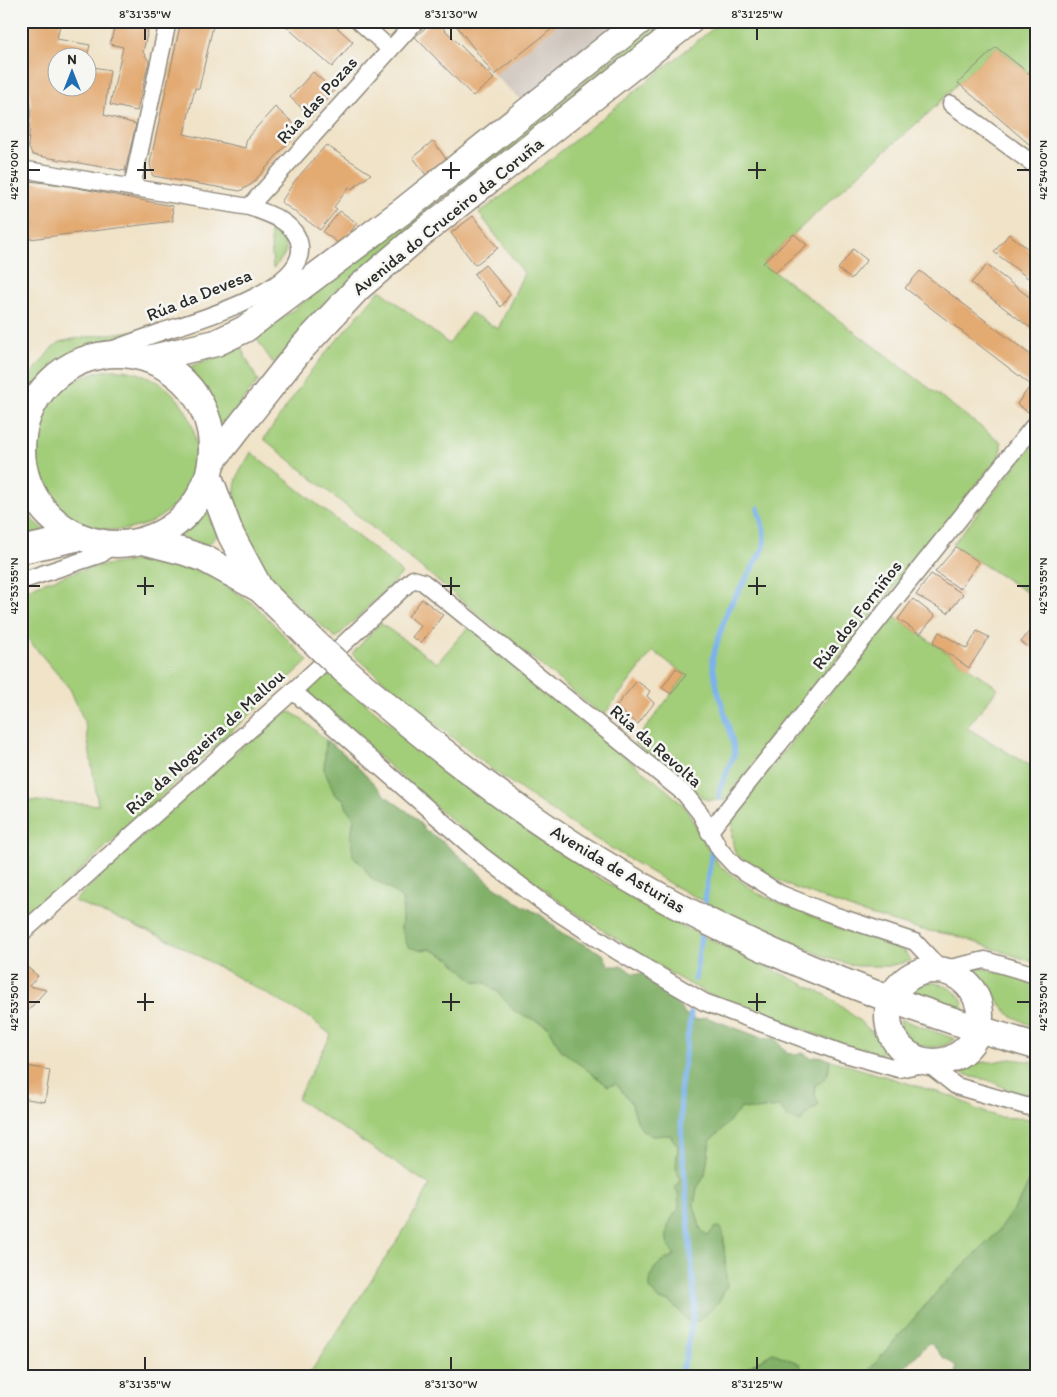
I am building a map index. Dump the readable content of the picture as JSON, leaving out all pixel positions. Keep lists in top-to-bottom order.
{
  "streets": {
    "main road": ["Avenida do Cruceiro da Coruña", "Avenida de Asturias"],
    "street": [
      "Rúa das Pozas",
      "Rúa da Devesa",
      "Rúa dos Forniños",
      "Rúa da Nogueira de Mallou",
      "Rúa da Revolta"
    ]
  },
  "crossings": [
    ["Rúa das Pozas", "Rúa da Devesa"],
    ["Avenida do Cruceiro da Coruña", "Avenida de Asturias"],
    ["Rúa dos Forniños", "Rúa da Revolta"],
    ["Rúa da Nogueira de Mallou", "Rúa da Revolta"]
  ],
  "north": "top",
  "coordinates": [
    "8°31'35\"W",
    "8°31'30\"W",
    "8°31'25\"W",
    "42°54'00\"N",
    "42°53'55\"N",
    "42°53'50\"N"
  ]
}
